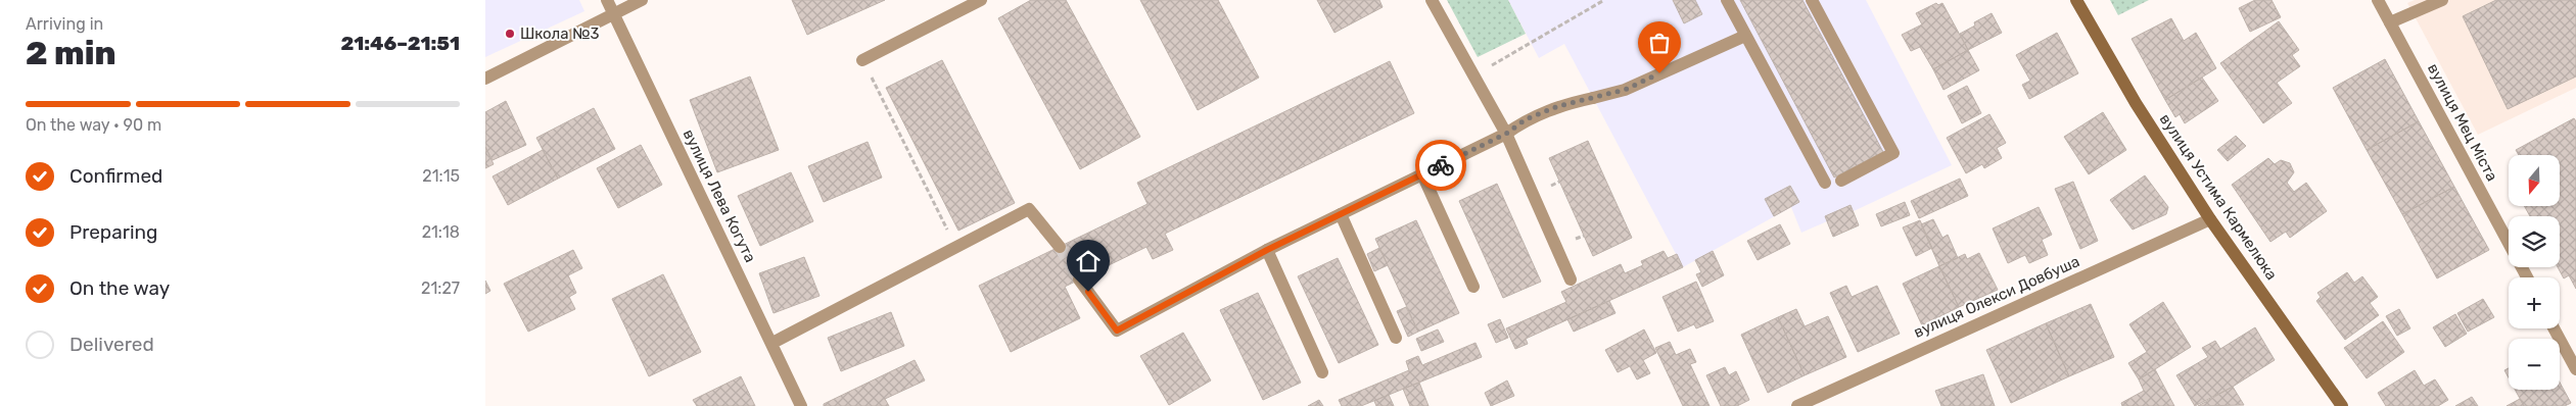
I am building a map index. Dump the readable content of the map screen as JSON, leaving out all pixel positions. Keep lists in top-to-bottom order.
{
  "streets": {
    "street": [
      "вулиця Мец Міста",
      "вулиця Лева Когута",
      "вулиця Устима Кармелюка",
      "вулиця Олекси Довбуша"
    ]
  },
  "crossings": [
    ["вулиця Устима Кармелюка", "вулиця Олекси Довбуша"]
  ],
  "places": ["Школа №3"],
  "north": "bottom",
  "page": {
    "heading": ["2 min", "Arriving in", "21:46–21:51"],
    "bar": "On the way · 90 m",
    "list": [
      ["Confirmed", "21:15"],
      ["Preparing", "21:18"],
      ["On the way", "21:27"],
      "Delivered"
    ],
    "map_buttons": ["+", "−"]
  }
}
